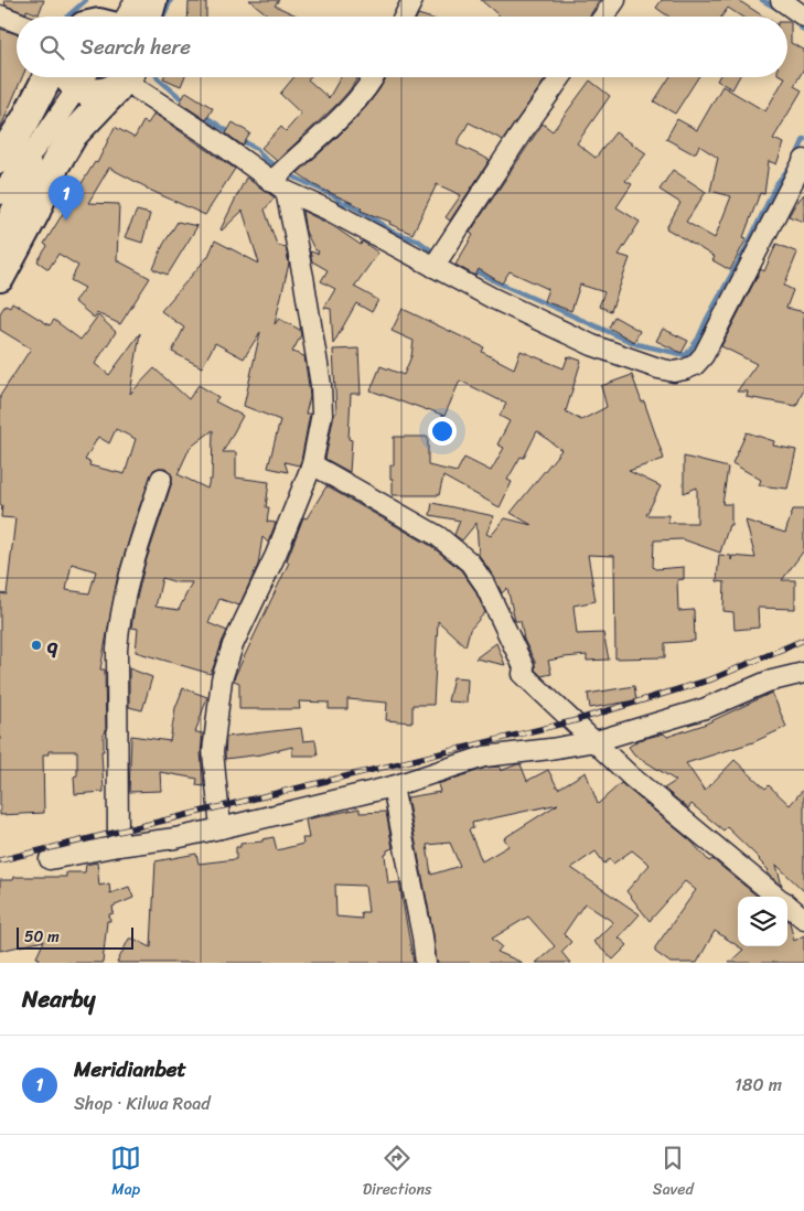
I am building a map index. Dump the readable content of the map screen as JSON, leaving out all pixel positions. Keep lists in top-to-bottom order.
{
  "places": ["q"],
  "scale_bar": "50 m",
  "page": {
    "search": "Search here",
    "pins": "1",
    "scale": "50 m",
    "heading": "Nearby",
    "list": [
      {
        "mark": "1",
        "name": "Meridianbet",
        "note": "Shop · Kilwa Road",
        "value": "180 m"
      }
    ],
    "nav": ["Map", "Directions", "Saved"]
  }
}
